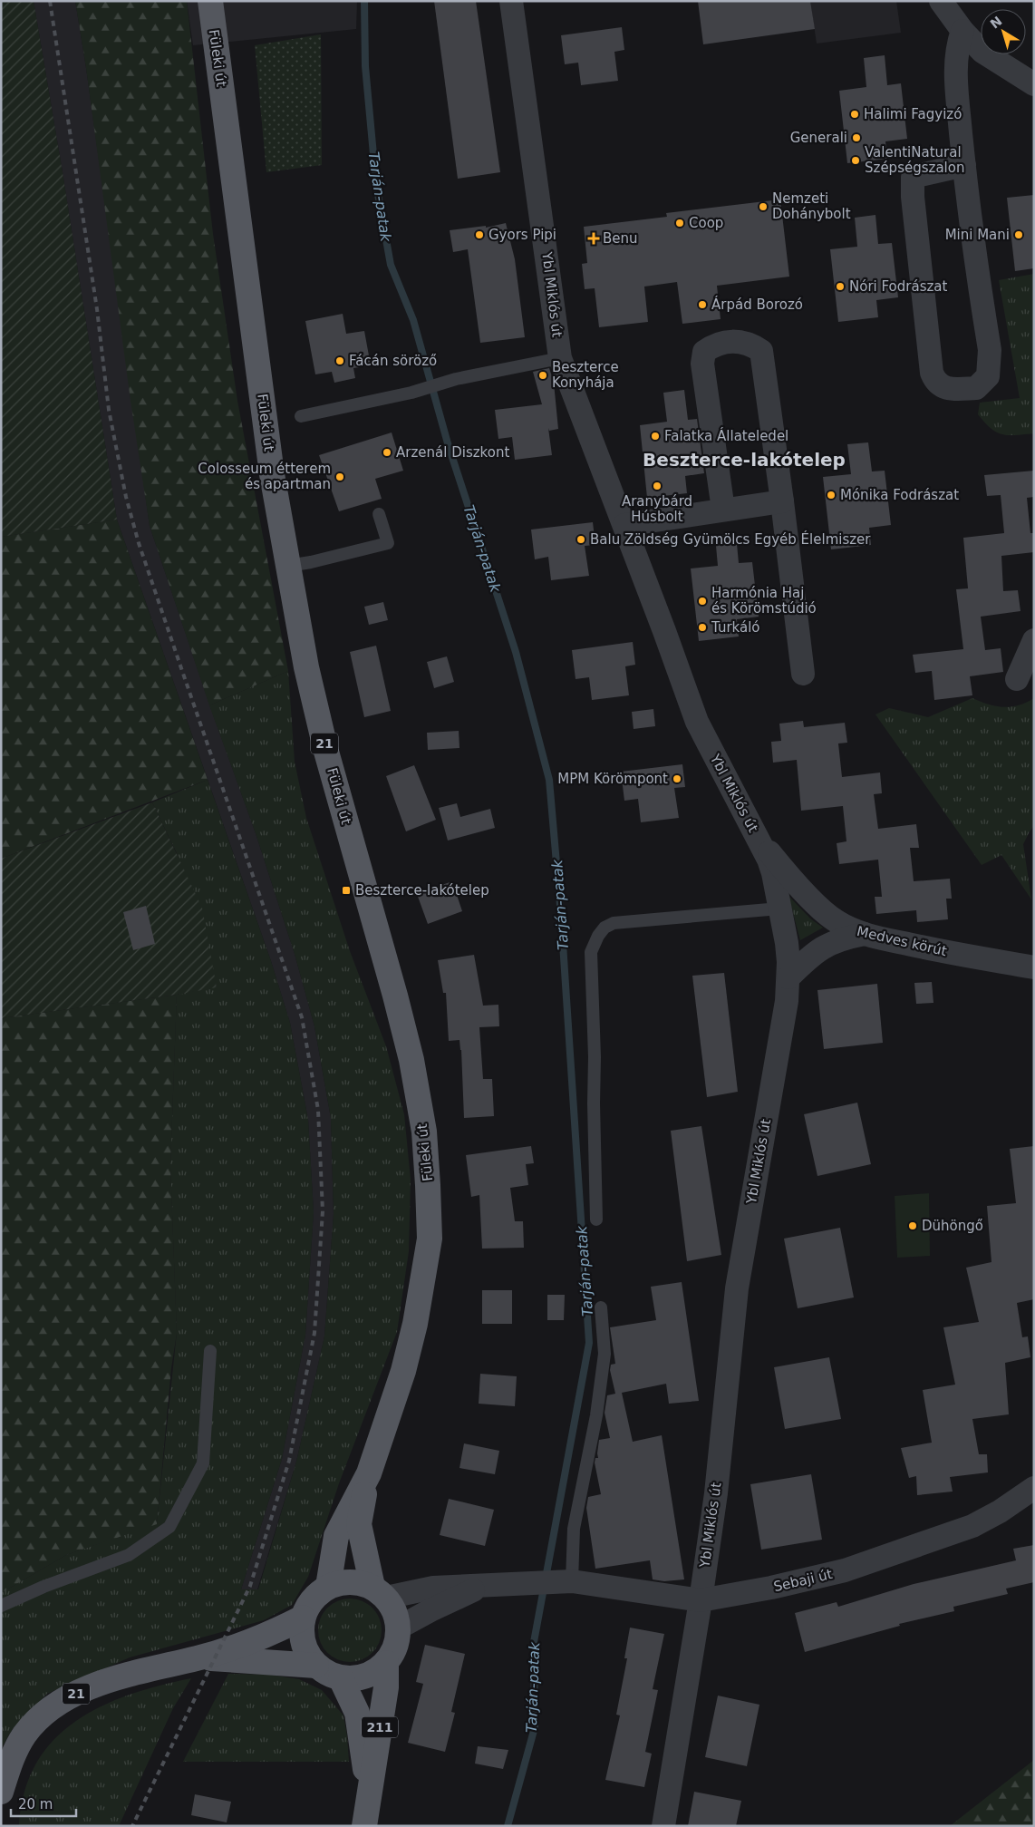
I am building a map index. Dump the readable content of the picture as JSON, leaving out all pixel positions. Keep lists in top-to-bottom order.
{
  "streets": {
    "main road": ["Füleki út", "21", "211"],
    "street": ["Ybl Miklós út", "Medves körút", "Sebaji út"]
  },
  "crossings": [
    ["Füleki út", "21"],
    ["Füleki út", "Sebaji út"],
    ["Ybl Miklós út", "Medves körút"],
    ["Ybl Miklós út", "Sebaji út"],
    ["21", "Sebaji út"]
  ],
  "districts": ["Beszterce-lakótelep"],
  "water": ["Tarján-patak"],
  "places": {
    "other": [
      "Halimi Fagyizó",
      "Generali",
      "ValentiNatural Szépségszalon",
      "Nemzeti Dohánybolt",
      "Coop",
      "Gyors Pipi",
      "Mini Mani",
      "Nóri Fodrászat",
      "Árpád Borozó",
      "Fácán söröző",
      "Beszterce Konyhája",
      "Falatka Állateledel",
      "Arzenál Diszkont",
      "Colosseum étterem és apartman",
      "Aranybárd Húsbolt",
      "Mónika Fodrászat",
      "Balu Zöldség Gyümölcs Egyéb Élelmiszer",
      "Harmónia Haj és Körömstúdió",
      "Turkáló",
      "MPM Körömpont",
      "Dühöngő"
    ],
    "health": ["Benu"],
    "transit": ["Beszterce-lakótelep"]
  },
  "scale_bar": "20 m",
  "north": "top left"
}
